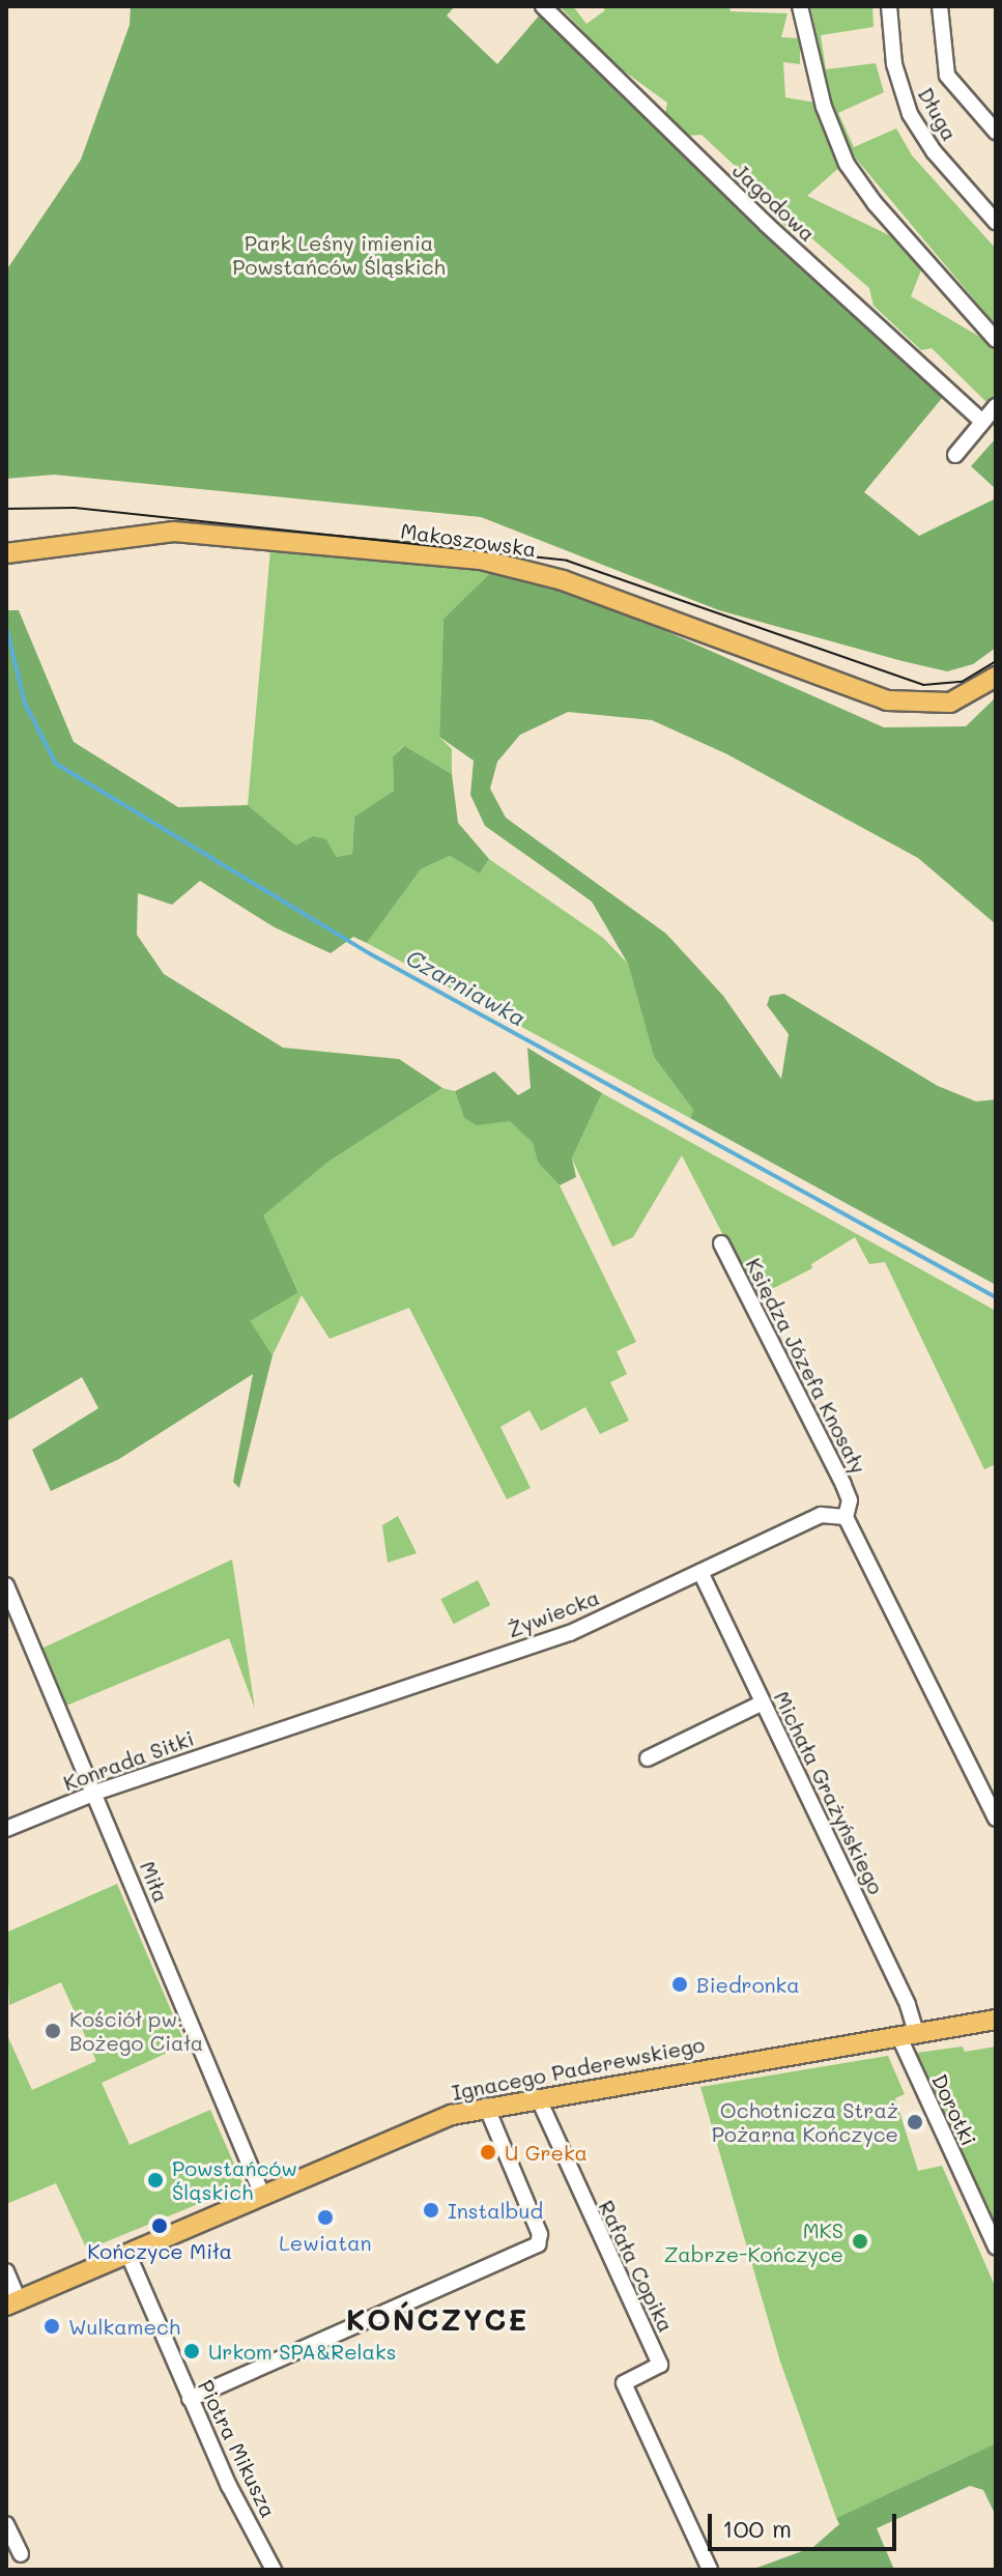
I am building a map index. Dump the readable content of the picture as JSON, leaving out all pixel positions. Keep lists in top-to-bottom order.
{
  "streets": {
    "main road": ["Makoszowska", "Ignacego Paderewskiego"],
    "street": [
      "Długa",
      "Jagodowa",
      "Księdza Józefa Knosały",
      "Żywiecka",
      "Konrada Sitki",
      "Michała Grażyńskiego",
      "Miła",
      "Dorotki",
      "Rafała Copika",
      "Piotra Mikusza"
    ]
  },
  "crossings": [
    ["Księdza Józefa Knosały", "Żywiecka"],
    ["Żywiecka", "Konrada Sitki"],
    ["Żywiecka", "Michała Grażyńskiego"],
    ["Konrada Sitki", "Miła"],
    ["Michała Grażyńskiego", "Ignacego Paderewskiego"],
    ["Michała Grażyńskiego", "Dorotki"],
    ["Miła", "Ignacego Paderewskiego"],
    ["Ignacego Paderewskiego", "Dorotki"],
    ["Ignacego Paderewskiego", "Rafała Copika"],
    ["Ignacego Paderewskiego", "Piotra Mikusza"]
  ],
  "districts": ["KOŃCZYCE"],
  "water": ["Czarniawka"],
  "parks": ["Park Leśny imienia Powstańców Śląskich"],
  "places": [
    "Biedronka",
    "Kościół pw. Bożego Ciała",
    "Ochotnicza Straż Pożarna Kończyce",
    "U Greka",
    "Powstańców Śląskich",
    "Instalbud",
    "Lewiatan",
    "Kończyce Miła",
    "MKS Zabrze-Kończyce",
    "Wulkamech",
    "Urkom SPA&Relaks"
  ],
  "scale_bar": "100 m"
}
